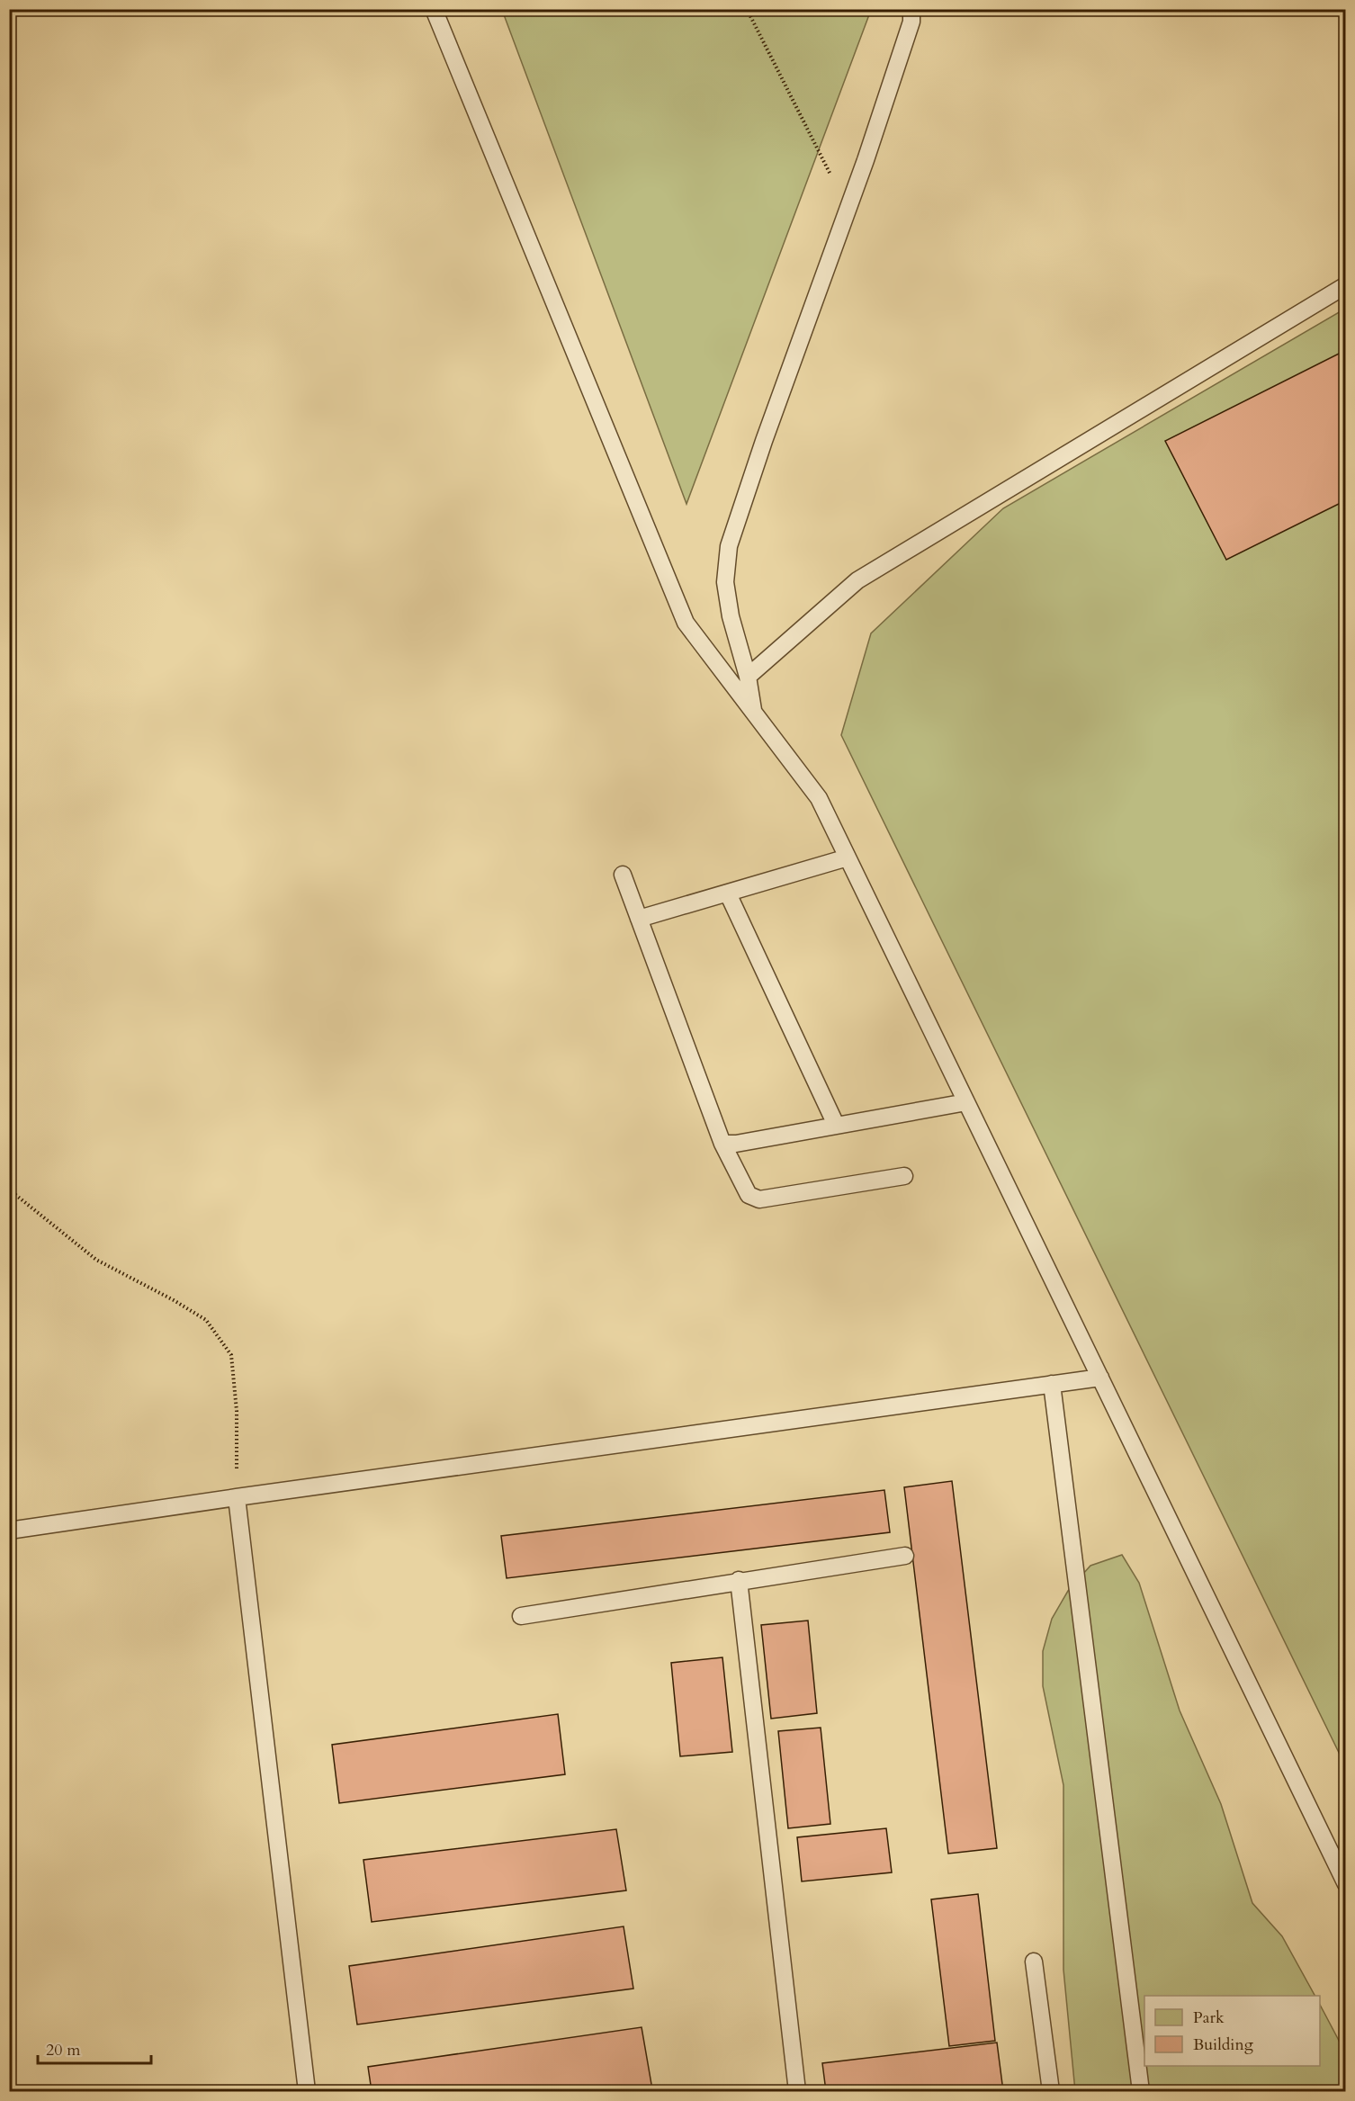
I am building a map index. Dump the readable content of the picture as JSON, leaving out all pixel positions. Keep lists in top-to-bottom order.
{
  "legend": ["Park", "Building"],
  "scale_bar": "20 m"
}
